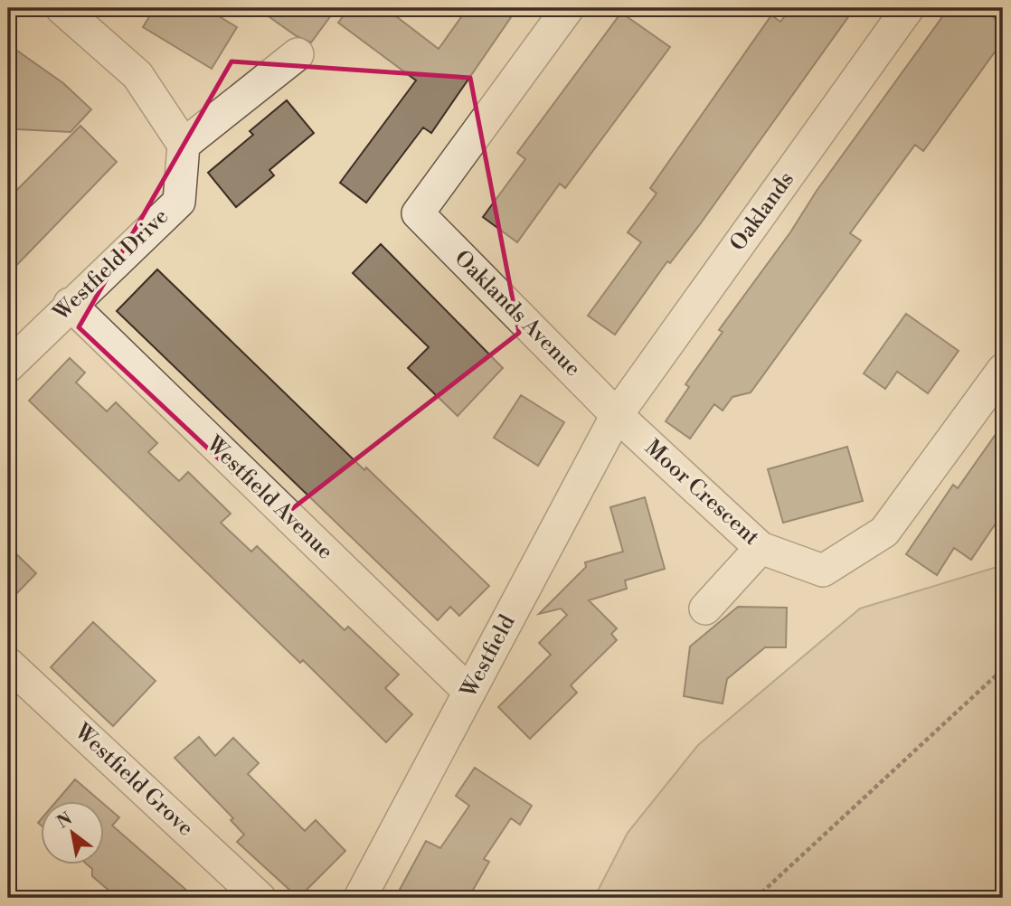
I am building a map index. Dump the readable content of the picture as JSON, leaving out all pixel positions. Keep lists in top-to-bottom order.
{
  "streets": {
    "street": [
      "Oaklands",
      "Westfield Drive",
      "Oaklands Avenue",
      "Moor Crescent",
      "Westfield Avenue",
      "Westfield",
      "Westfield Grove"
    ]
  },
  "crossings": [
    ["Oaklands", "Oaklands Avenue"],
    ["Oaklands", "Moor Crescent"],
    ["Oaklands", "Westfield"],
    ["Westfield Drive", "Westfield Avenue"],
    ["Oaklands Avenue", "Moor Crescent"],
    ["Oaklands Avenue", "Westfield"],
    ["Moor Crescent", "Westfield"],
    ["Westfield Avenue", "Westfield"]
  ],
  "north": "top left"
}
